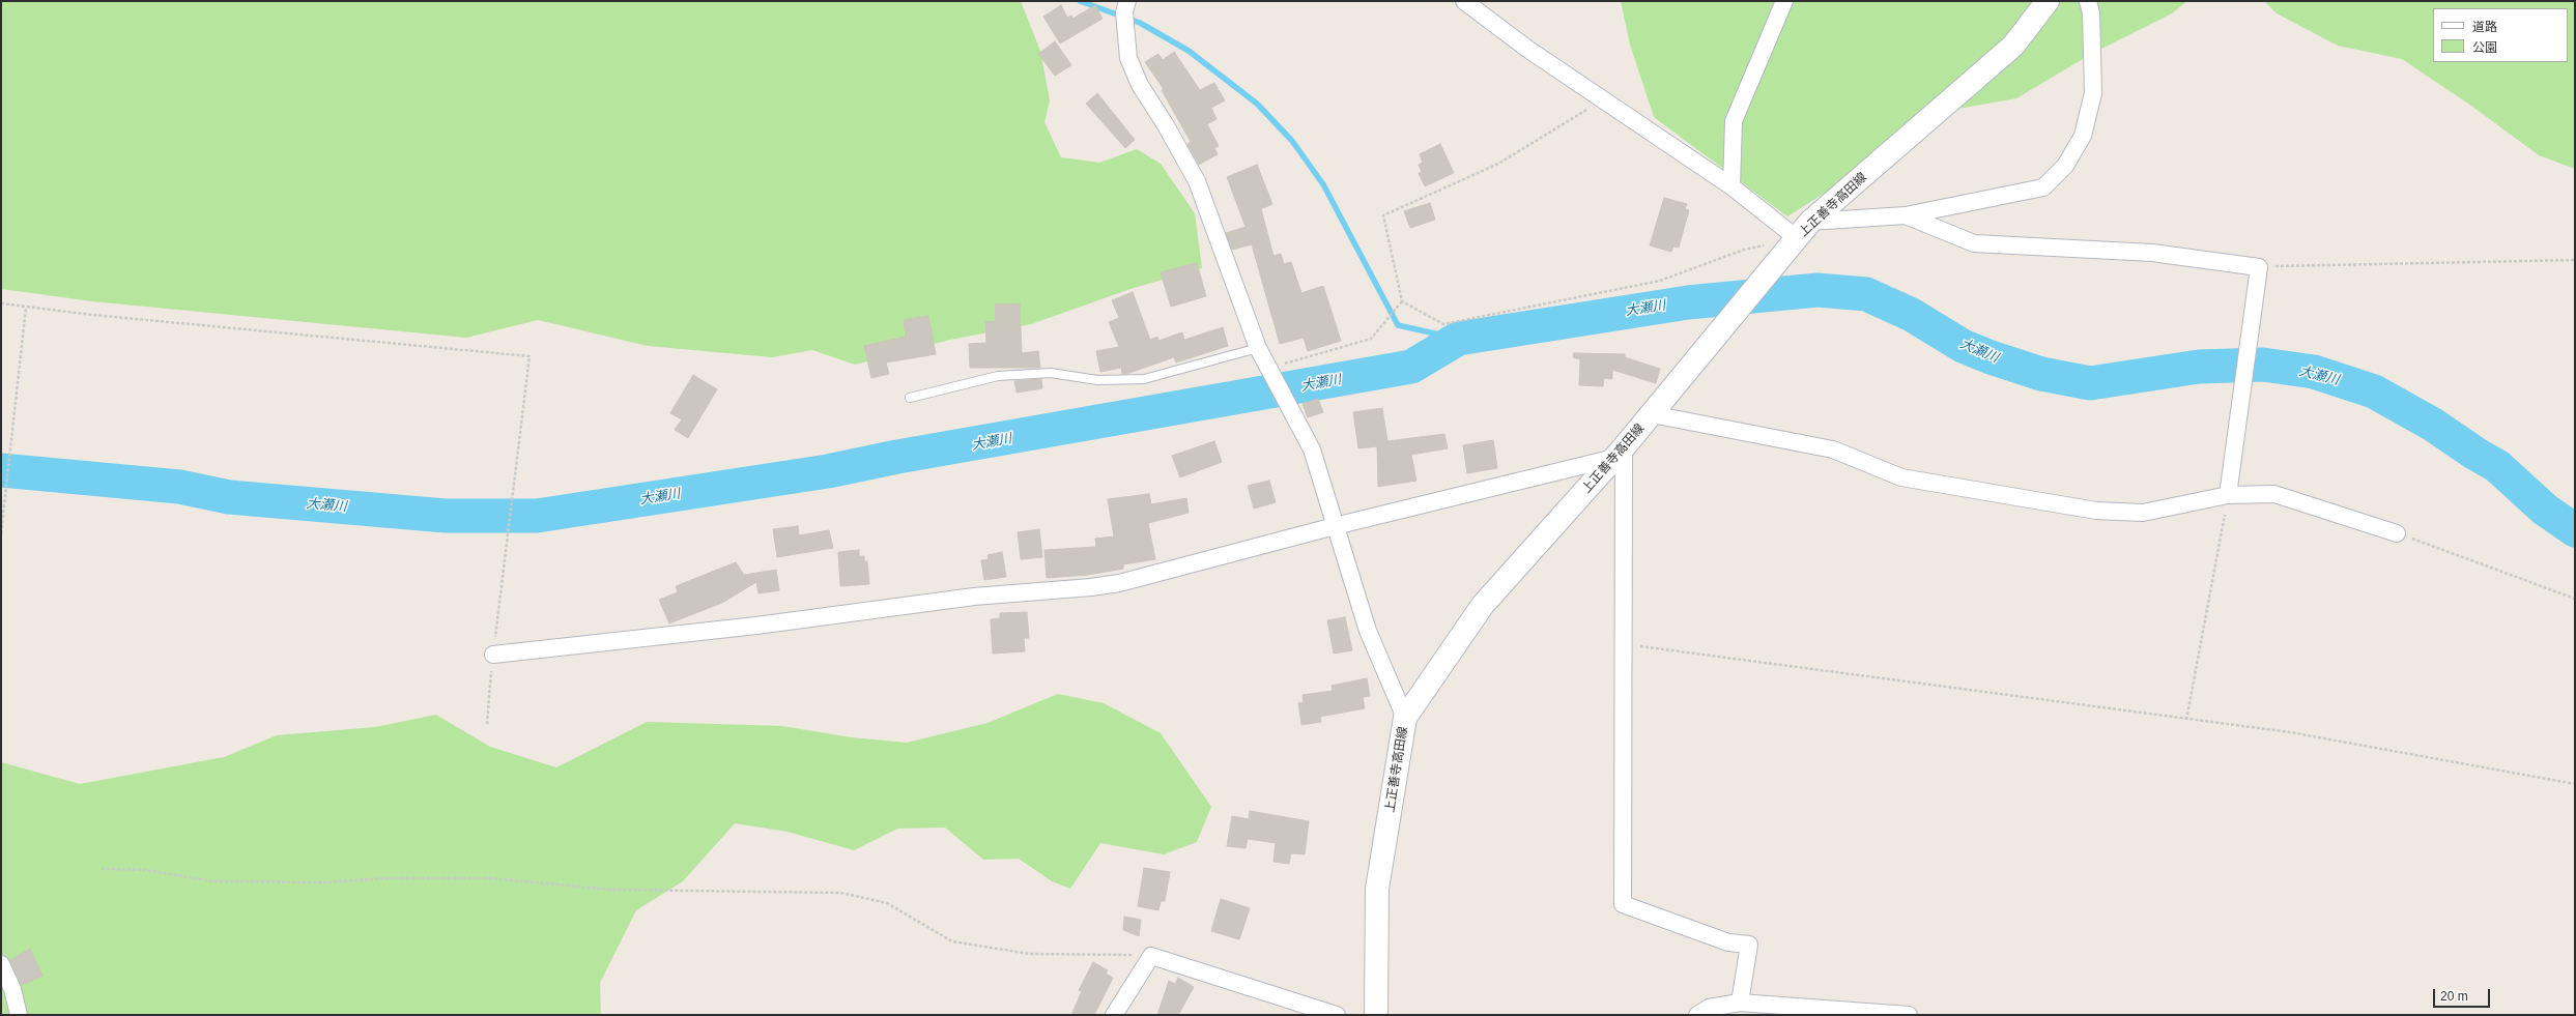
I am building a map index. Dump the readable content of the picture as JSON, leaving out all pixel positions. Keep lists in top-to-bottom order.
{
  "streets": {
    "main road": ["上正善寺高田線"]
  },
  "water": ["大瀬川"],
  "legend": ["道路", "公園"],
  "scale_bar": "20 m"
}
